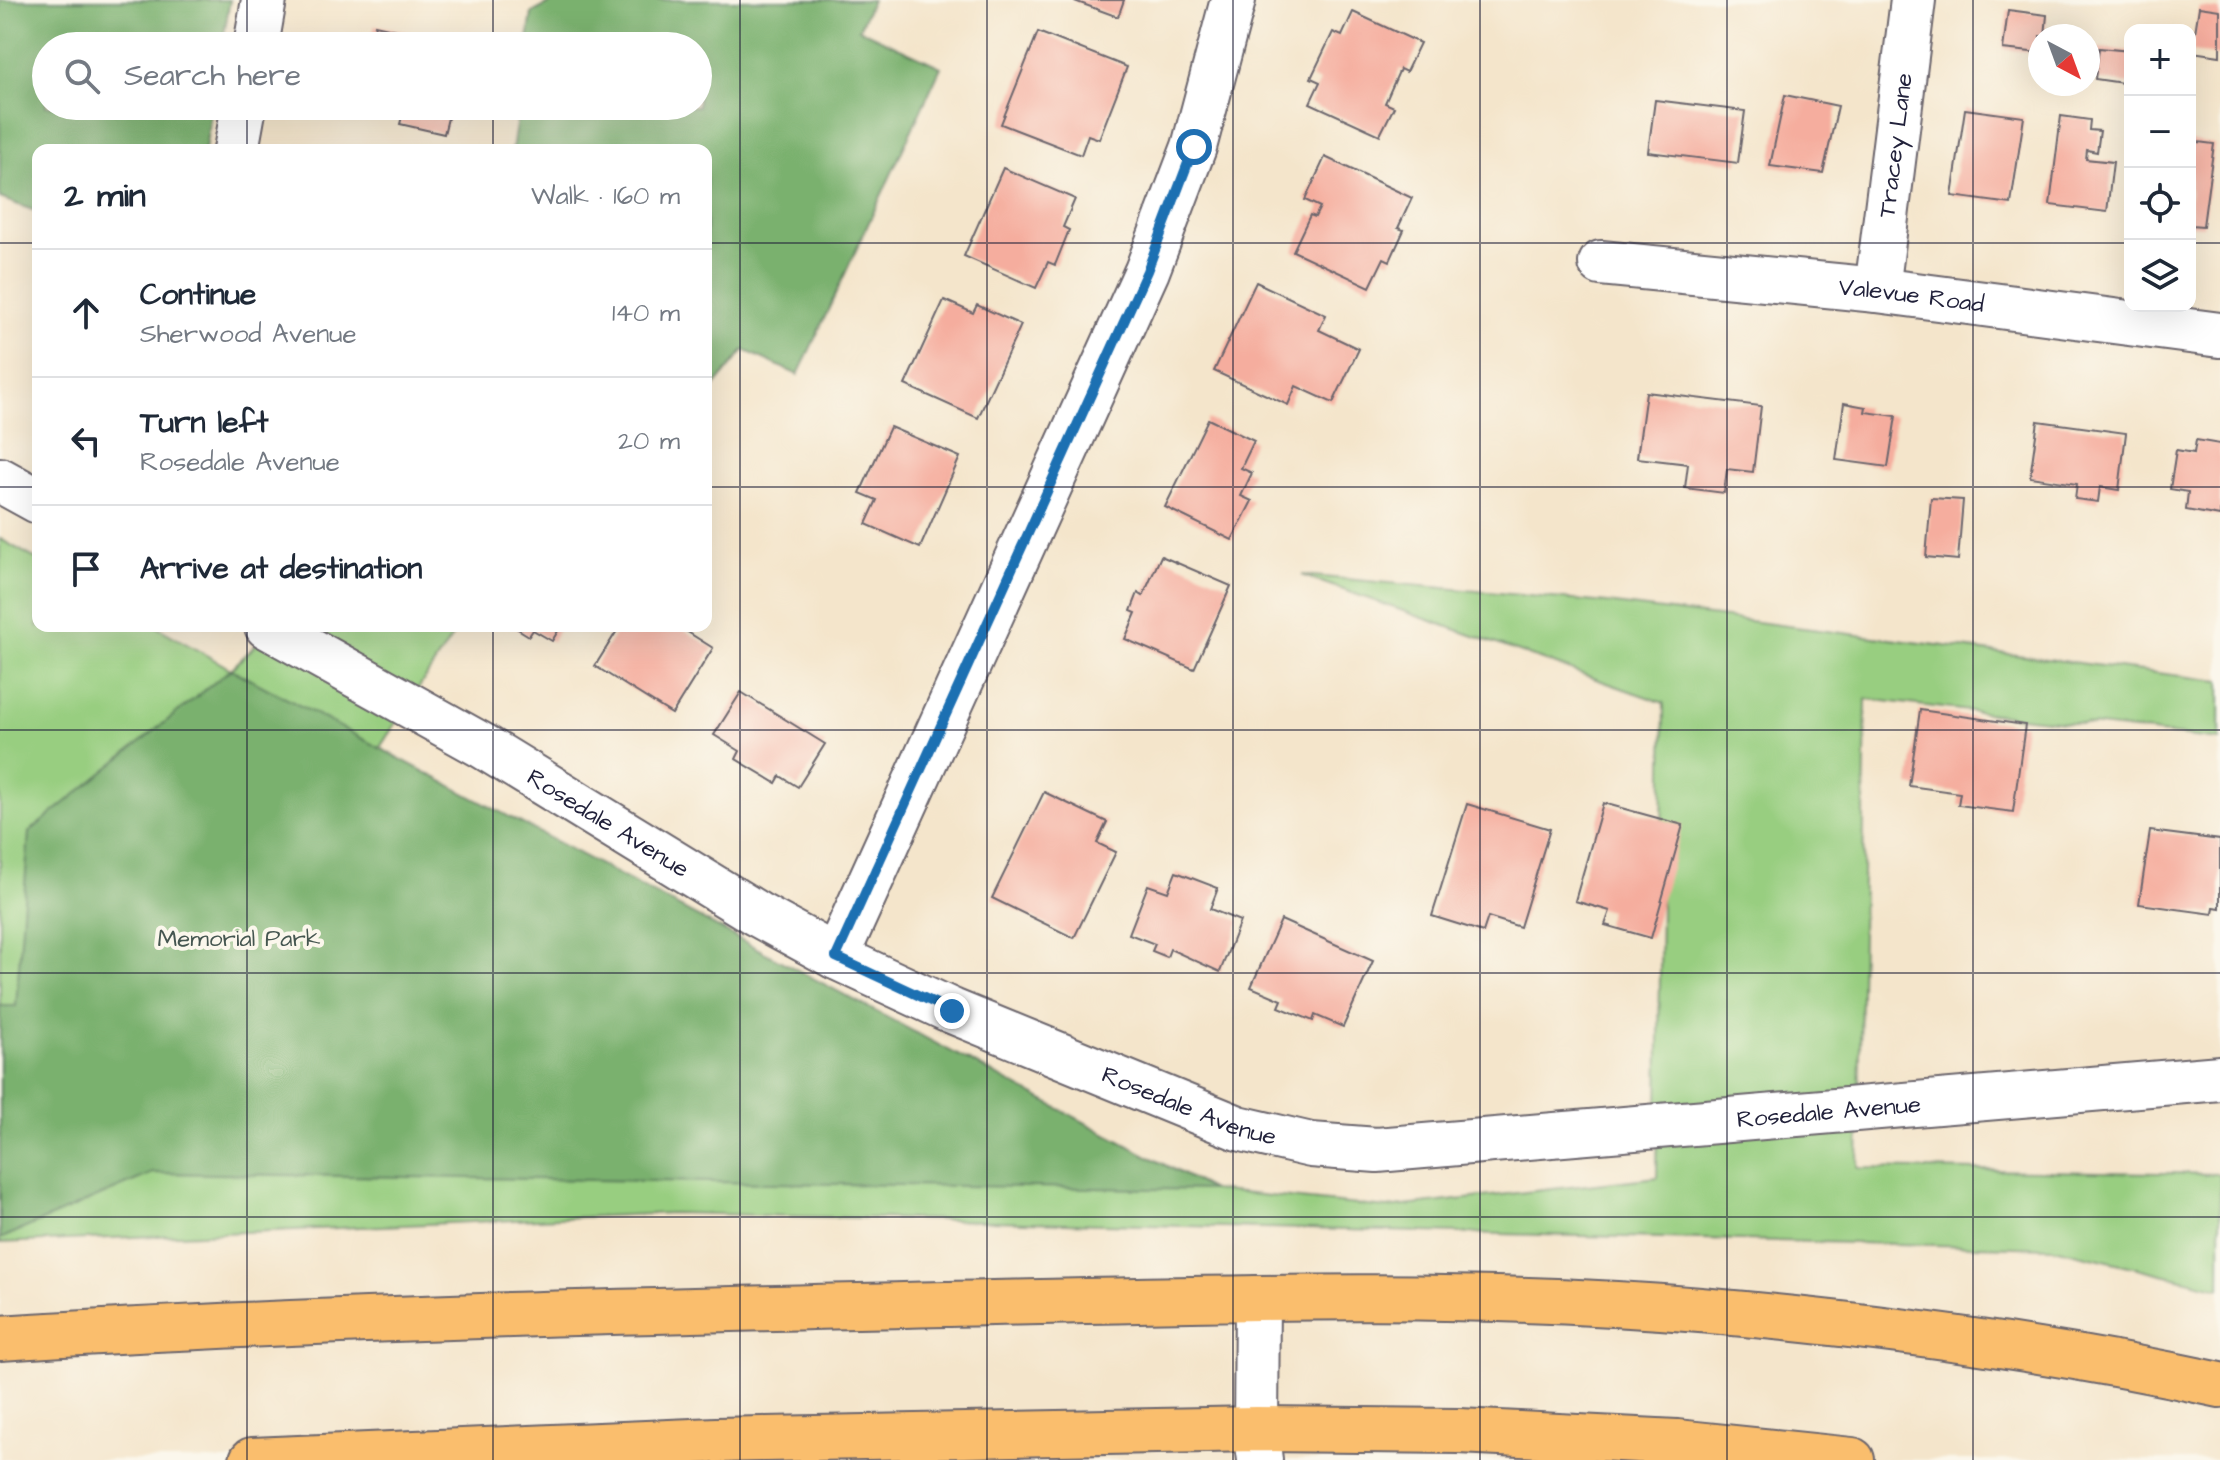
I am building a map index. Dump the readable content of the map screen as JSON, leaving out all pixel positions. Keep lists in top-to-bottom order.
{
  "streets": {
    "street": ["Tracey Lane", "Valevue Road", "Rosedale Avenue"]
  },
  "crossings": [
    ["Tracey Lane", "Valevue Road"]
  ],
  "parks": ["Memorial Park"],
  "north": "bottom right",
  "page": {
    "map_buttons": ["+", "−"],
    "search": "Search here",
    "heading": ["2 min", "Walk · 160 m"],
    "list": [
      ["Continue", "Sherwood Avenue", "140 m"],
      ["Turn left", "Rosedale Avenue", "20 m"],
      "Arrive at destination"
    ]
  }
}
